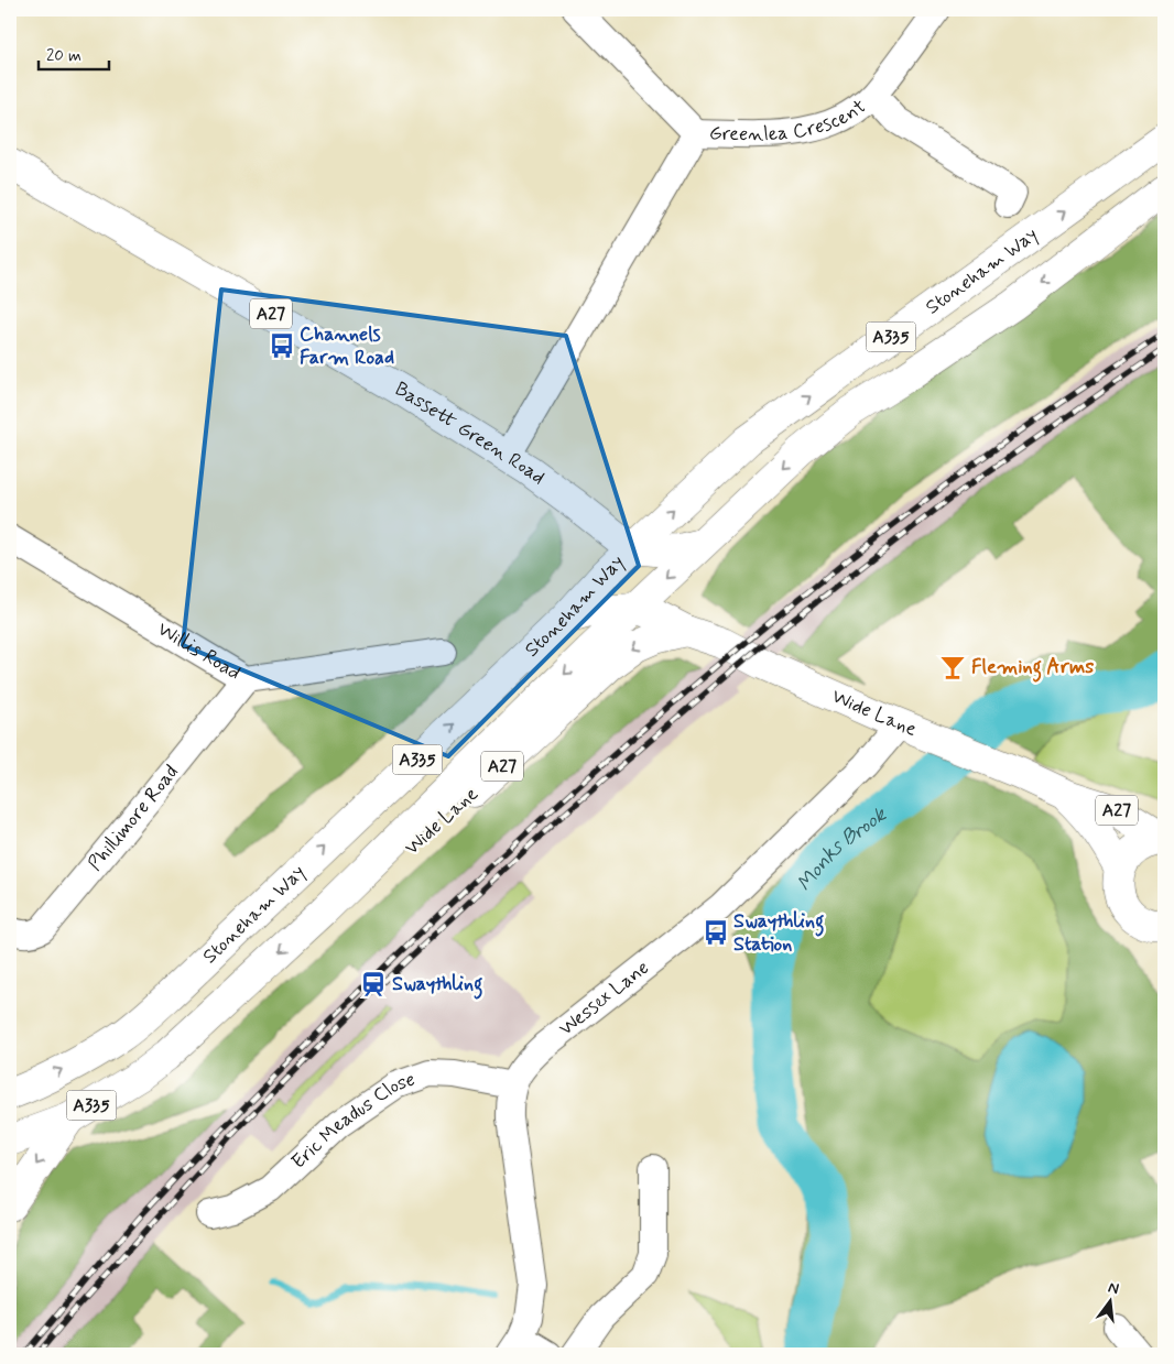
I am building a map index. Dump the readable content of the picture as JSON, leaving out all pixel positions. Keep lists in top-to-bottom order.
{
  "streets": {
    "main road": [
      "Stoneham Way",
      "A27",
      "A335",
      "Bassett Green Road",
      "Wide Lane"
    ],
    "street": [
      "Greenlea Crescent",
      "Willis Road",
      "Phillimore Road",
      "Wessex Lane",
      "Eric Meadus Close"
    ]
  },
  "crossings": [
    ["Stoneham Way", "Bassett Green Road"],
    ["Stoneham Way", "Wide Lane"],
    ["A335", "Wide Lane"],
    ["Willis Road", "Phillimore Road"],
    ["Wide Lane", "Wessex Lane"],
    ["Wessex Lane", "Eric Meadus Close"]
  ],
  "water": ["Monks Brook"],
  "places": {
    "bus stop": ["Channels Farm Road", "Swaythling Station"],
    "bar": ["Fleming Arms"],
    "station": ["Swaythling"]
  },
  "scale_bar": "20 m",
  "north": "top"
}
